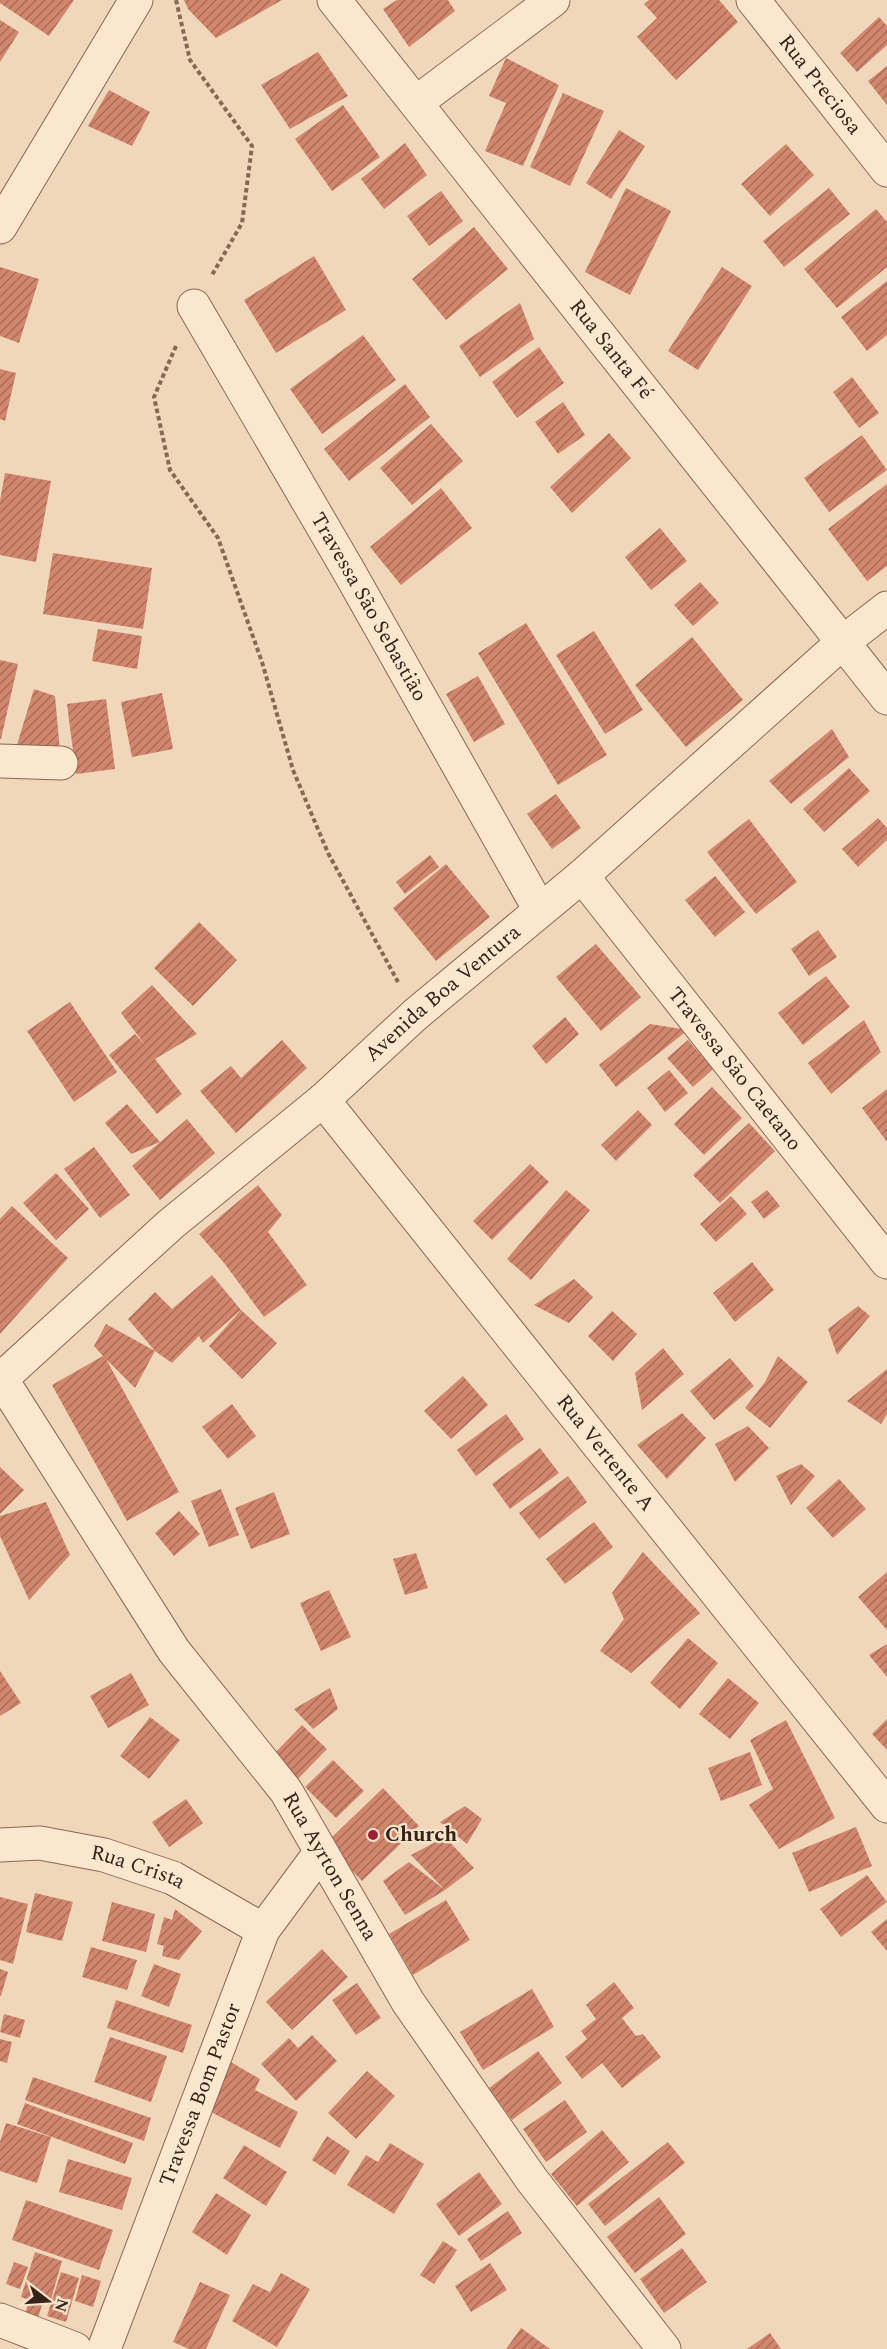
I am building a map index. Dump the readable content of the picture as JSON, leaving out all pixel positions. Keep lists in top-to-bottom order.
{
  "streets": {
    "street": [
      "Rua Preciosa",
      "Rua Santa Fé",
      "Travessa São Sebastião",
      "Avenida Boa Ventura",
      "Travessa São Caetano",
      "Rua Vertente A",
      "Rua Ayrton Senna",
      "Rua Crista",
      "Travessa Bom Pastor"
    ]
  },
  "crossings": [
    ["Rua Santa Fé", "Avenida Boa Ventura"],
    ["Travessa São Sebastião", "Avenida Boa Ventura"],
    ["Avenida Boa Ventura", "Travessa São Caetano"],
    ["Avenida Boa Ventura", "Rua Vertente A"],
    ["Avenida Boa Ventura", "Rua Ayrton Senna"],
    ["Rua Ayrton Senna", "Travessa Bom Pastor"],
    ["Rua Crista", "Travessa Bom Pastor"]
  ],
  "places": ["Church"],
  "north": "right"
}
